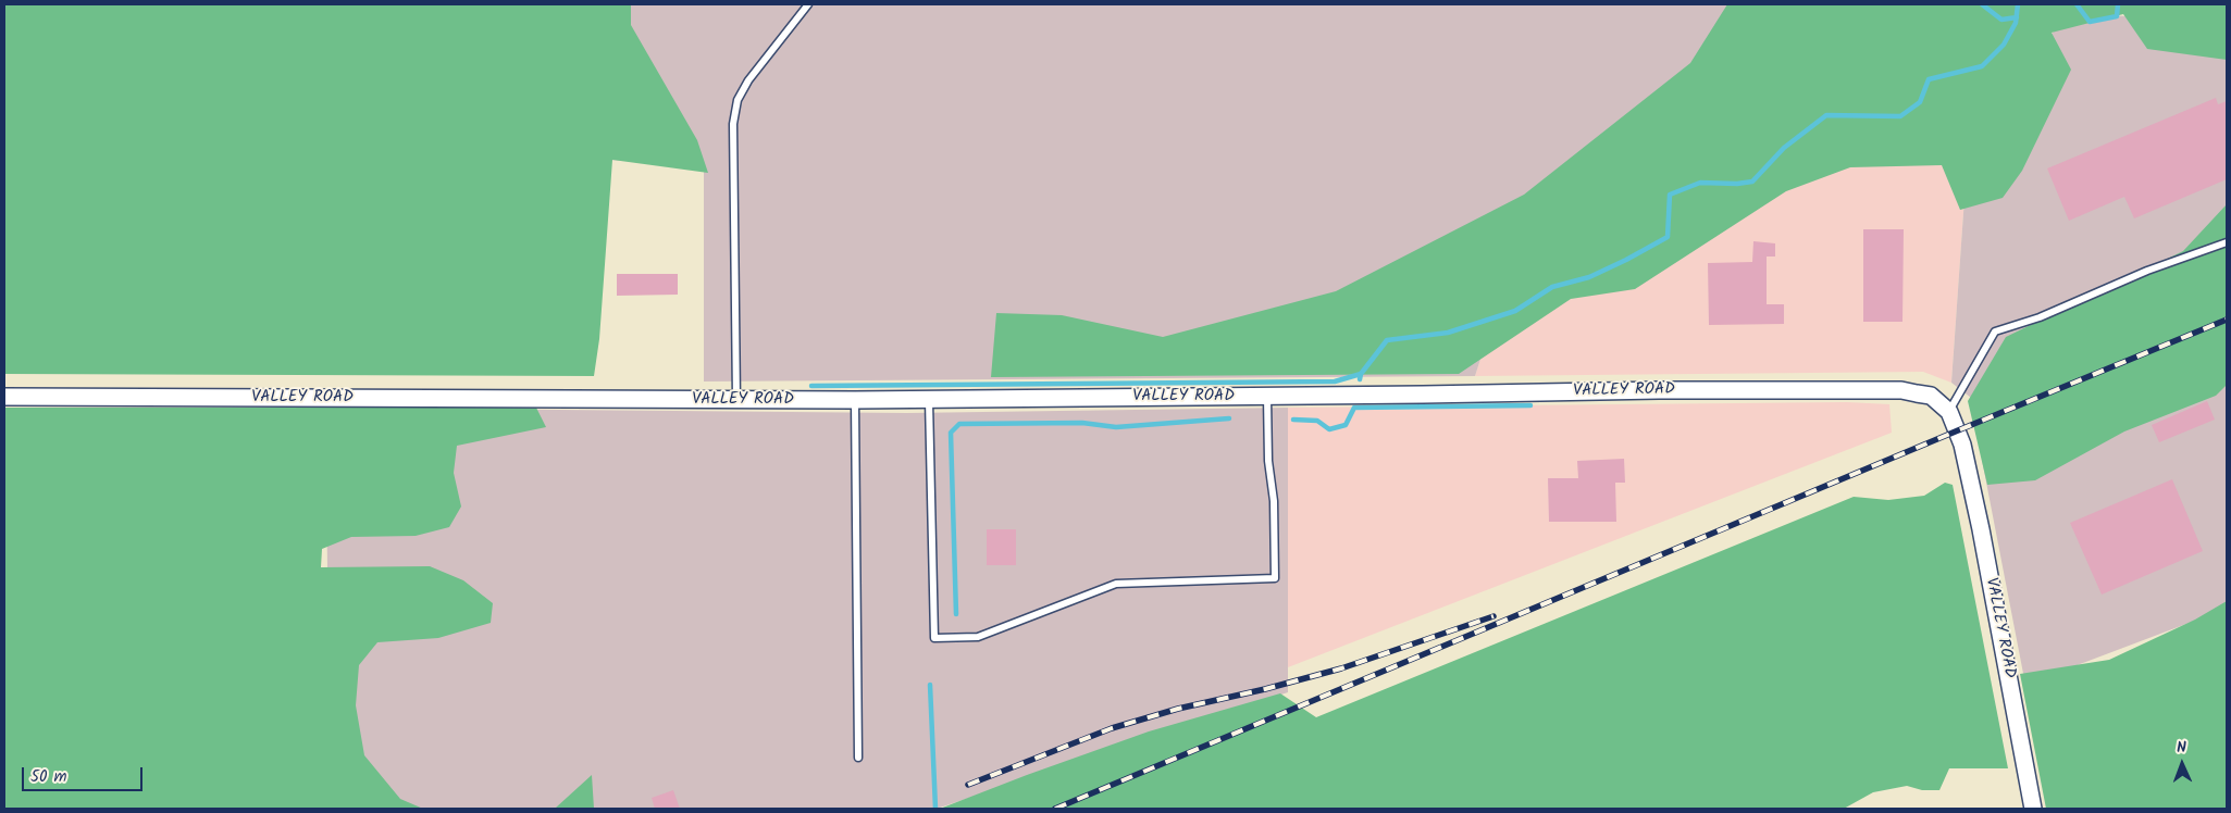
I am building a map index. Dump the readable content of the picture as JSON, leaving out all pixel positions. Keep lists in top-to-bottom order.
{
  "streets": {
    "street": ["VALLEY ROAD"]
  },
  "scale_bar": "50 m",
  "north": "top"
}
